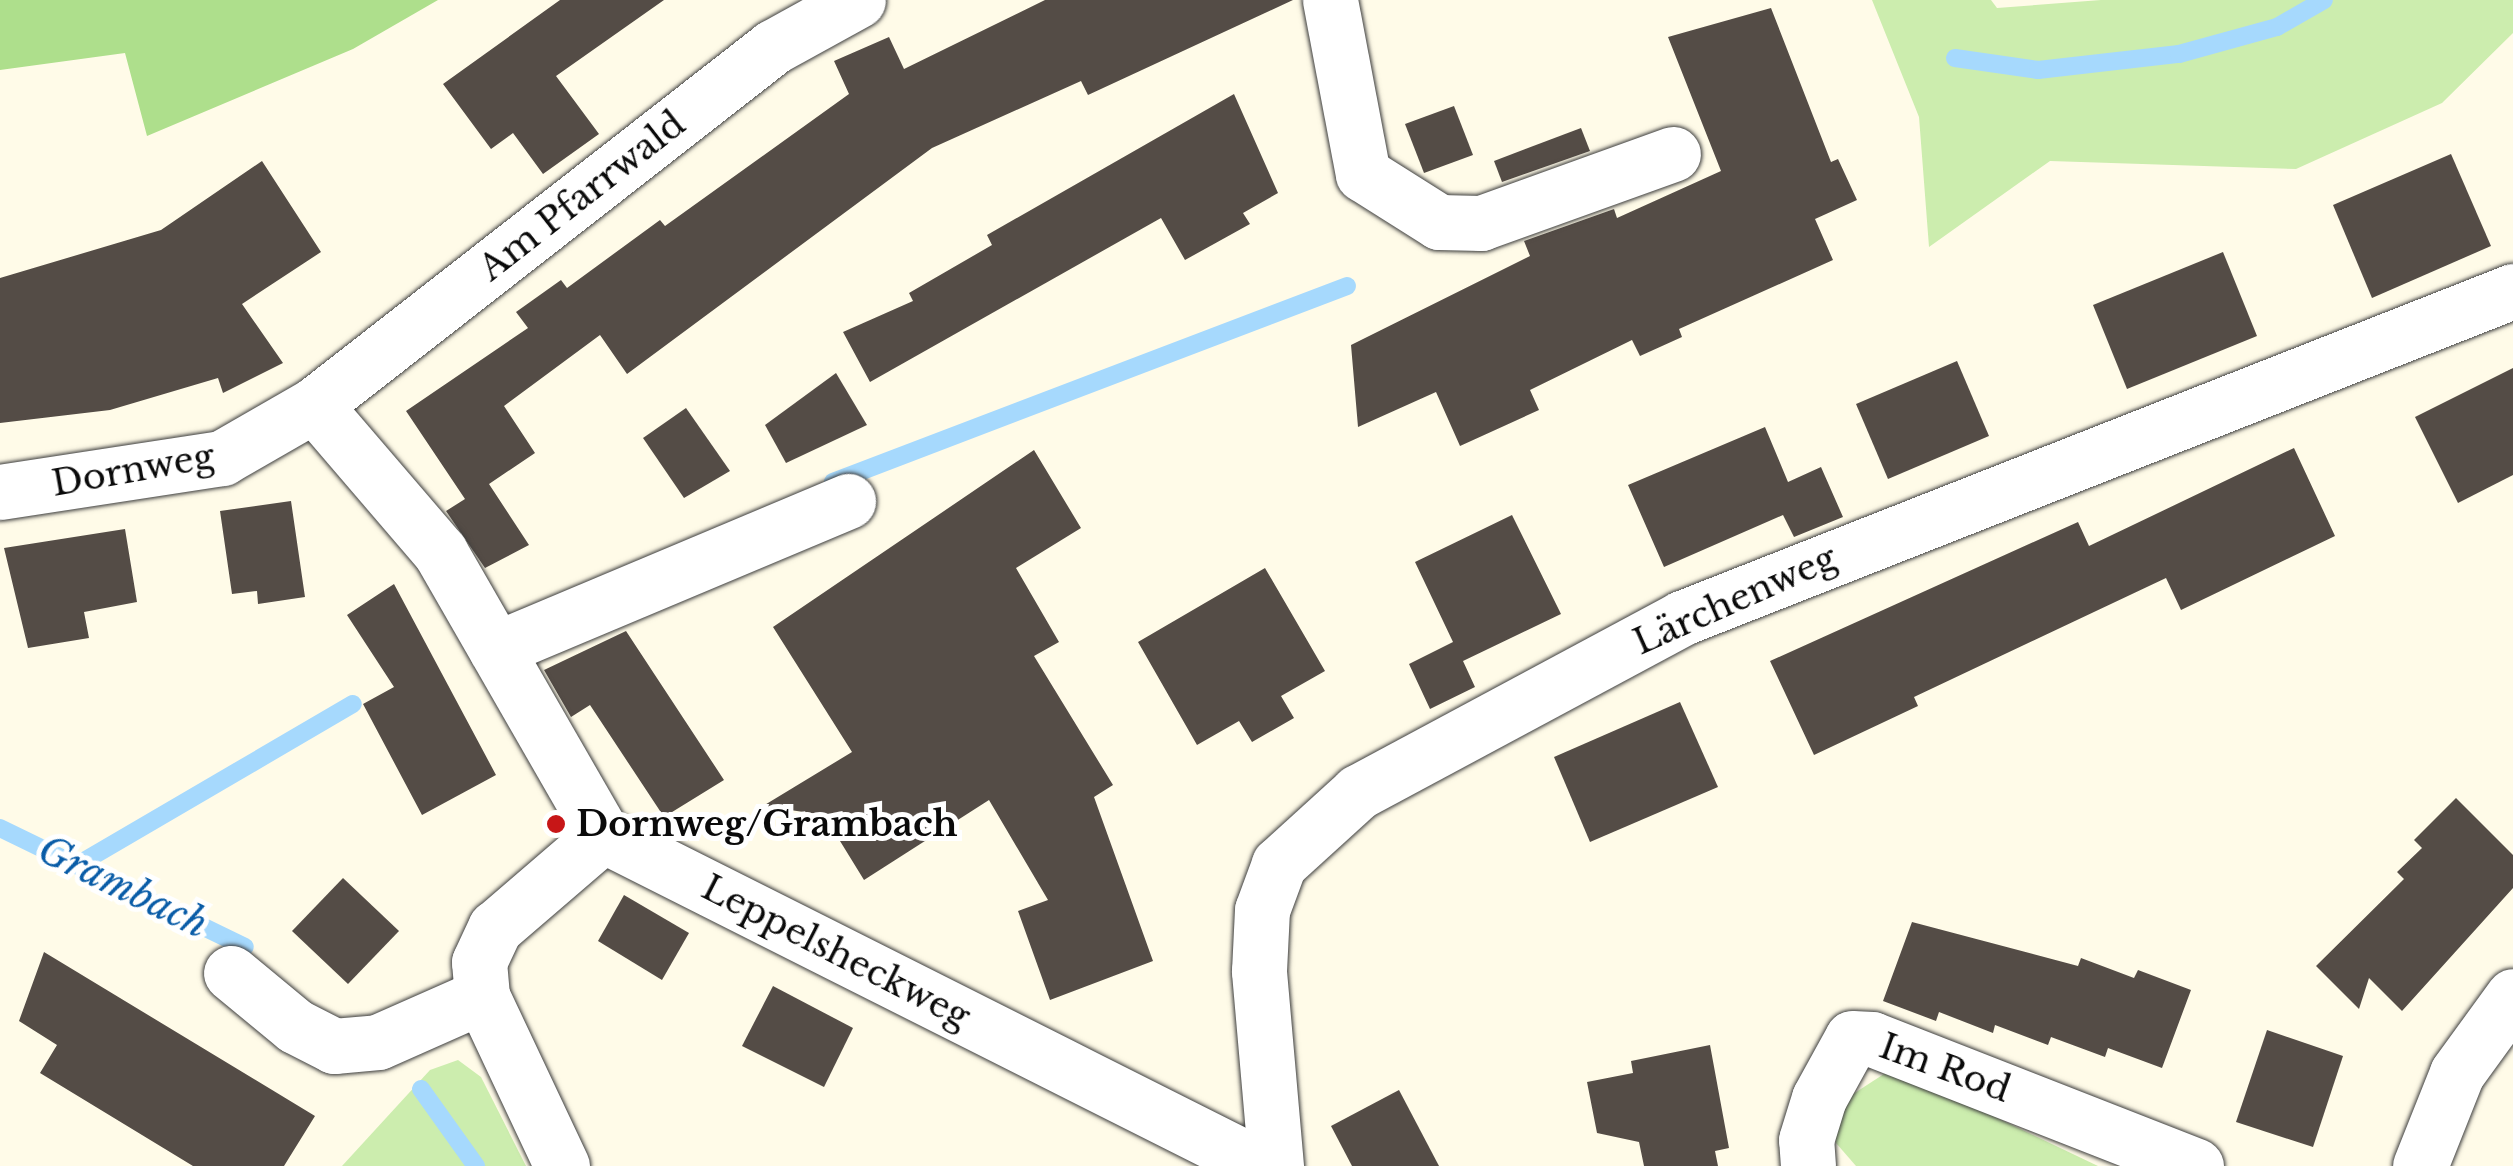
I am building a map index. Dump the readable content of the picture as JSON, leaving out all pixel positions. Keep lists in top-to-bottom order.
{
  "streets": {
    "street": [
      "Am Pfarrwald",
      "Dornweg",
      "Lärchenweg",
      "Leppelsheckweg",
      "Im Rod"
    ]
  },
  "crossings": [
    ["Am Pfarrwald", "Dornweg"]
  ],
  "water": ["Grambach"],
  "places": ["Dornweg/Grambach"]
}
